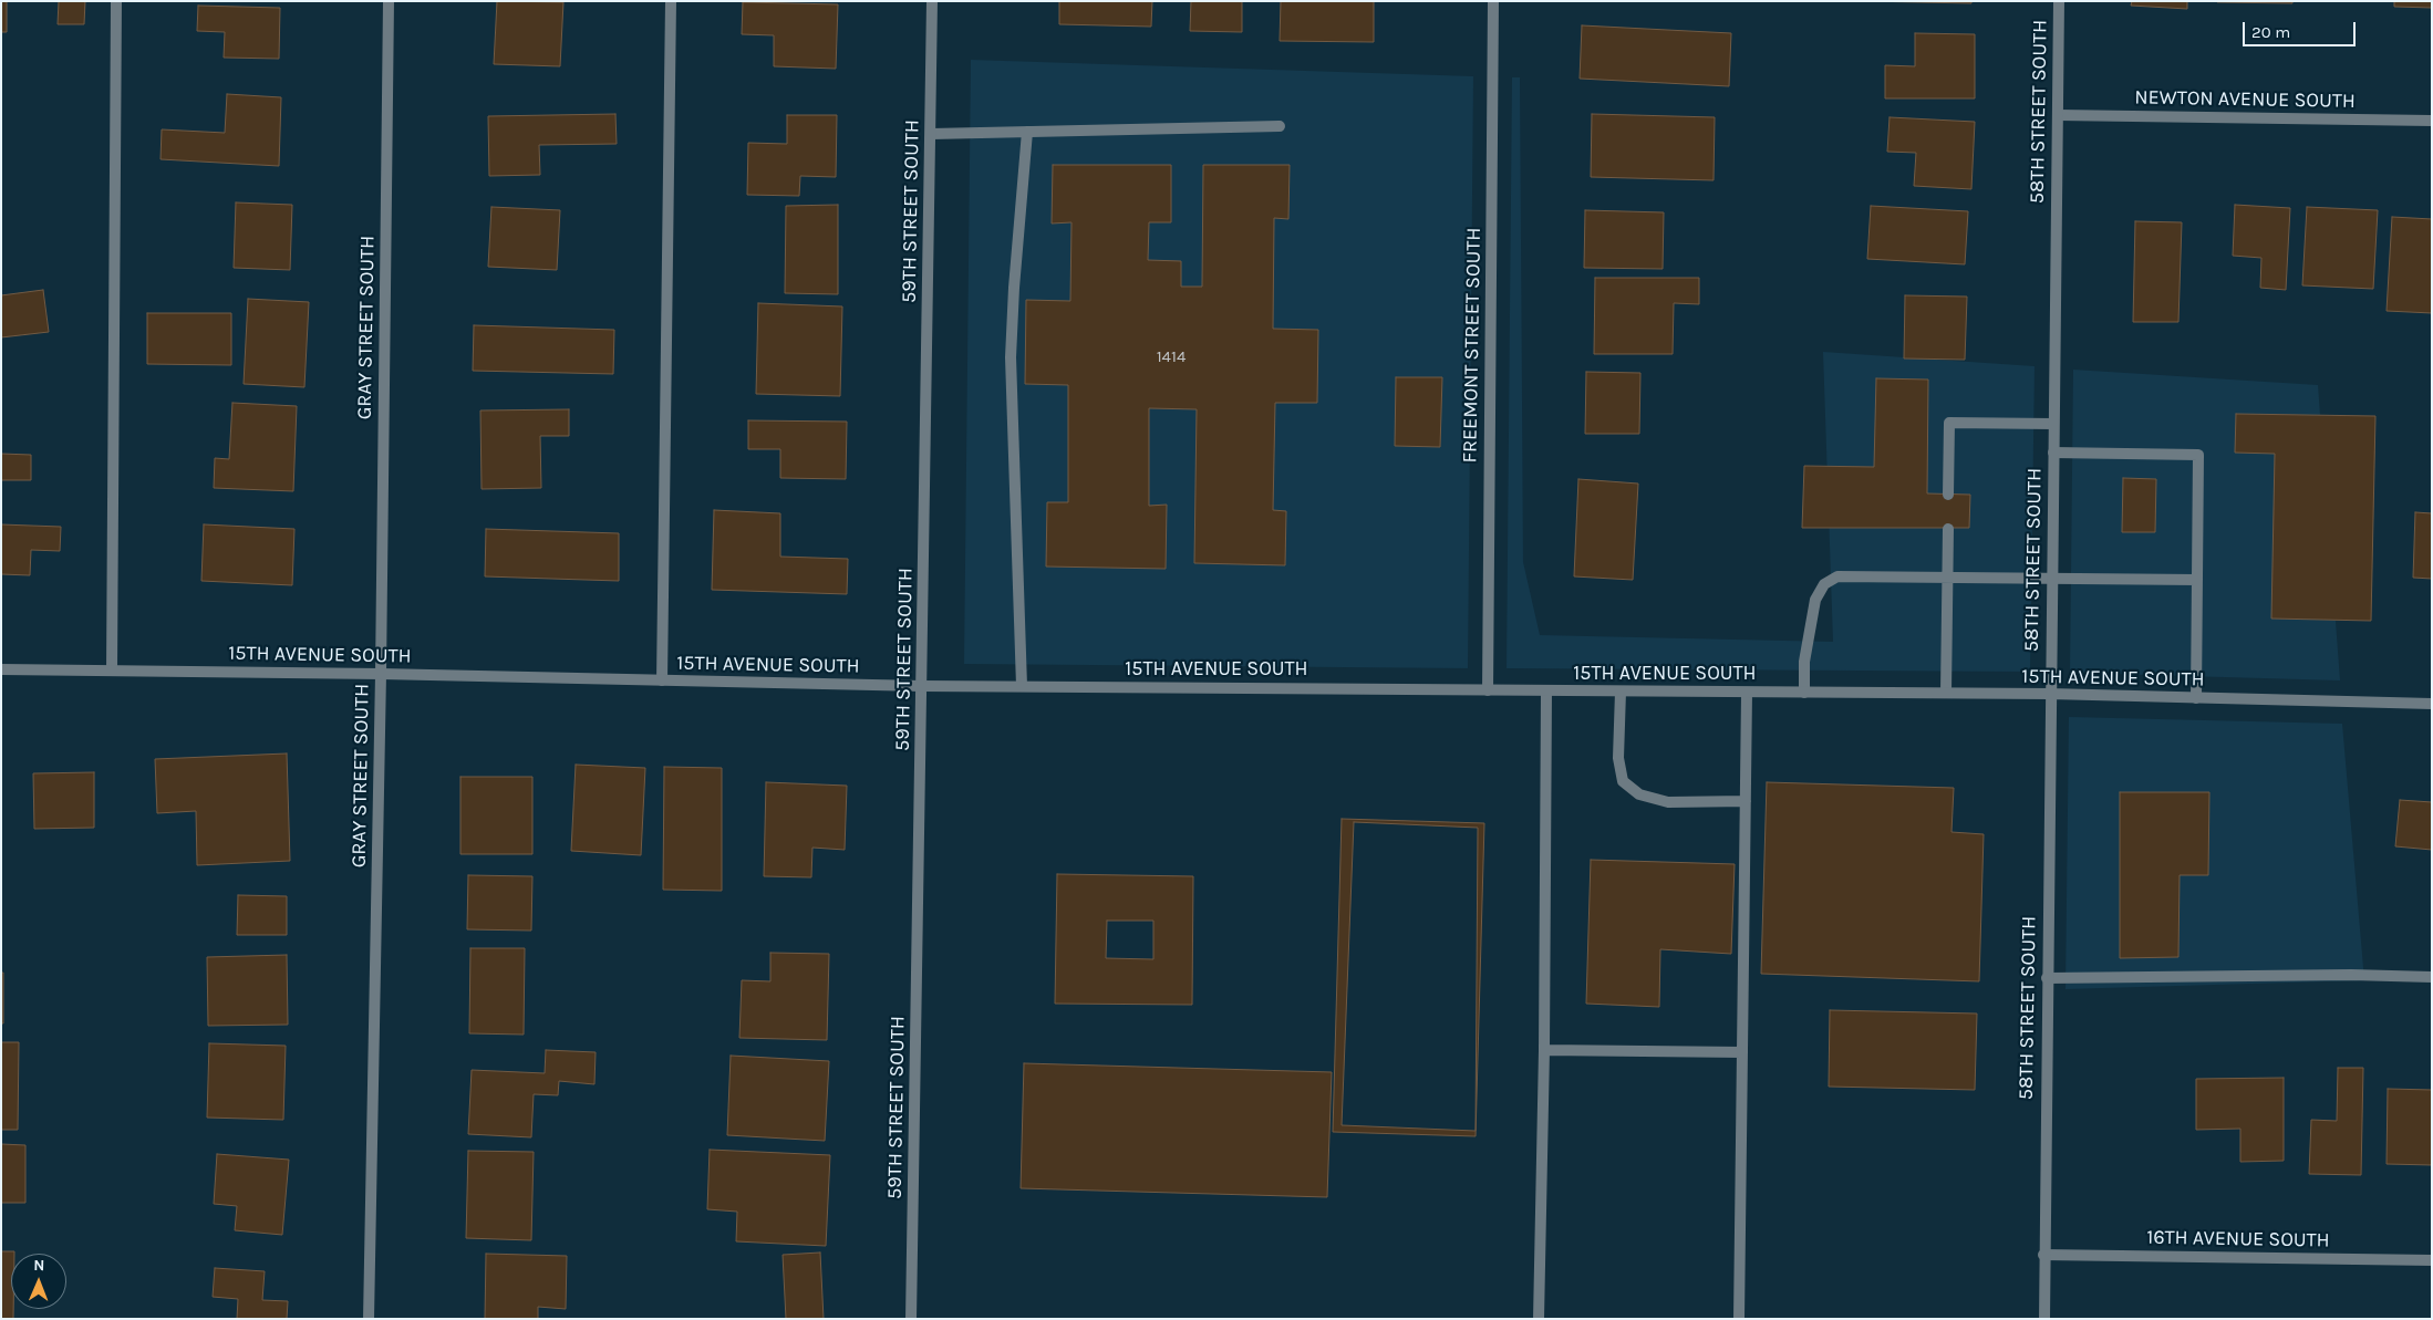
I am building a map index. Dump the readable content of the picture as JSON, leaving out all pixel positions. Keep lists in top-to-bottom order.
{
  "streets": {
    "street": [
      "NEWTON AVENUE SOUTH",
      "58TH STREET SOUTH",
      "59TH STREET SOUTH",
      "GRAY STREET SOUTH",
      "FREEMONT STREET SOUTH",
      "15TH AVENUE SOUTH",
      "16TH AVENUE SOUTH"
    ]
  },
  "crossings": [
    ["NEWTON AVENUE SOUTH", "58TH STREET SOUTH"],
    ["58TH STREET SOUTH", "15TH AVENUE SOUTH"],
    ["58TH STREET SOUTH", "16TH AVENUE SOUTH"],
    ["59TH STREET SOUTH", "15TH AVENUE SOUTH"],
    ["GRAY STREET SOUTH", "15TH AVENUE SOUTH"],
    ["FREEMONT STREET SOUTH", "15TH AVENUE SOUTH"]
  ],
  "house_numbers": ["1414"],
  "scale_bar": "20 m",
  "north": "top"
}
